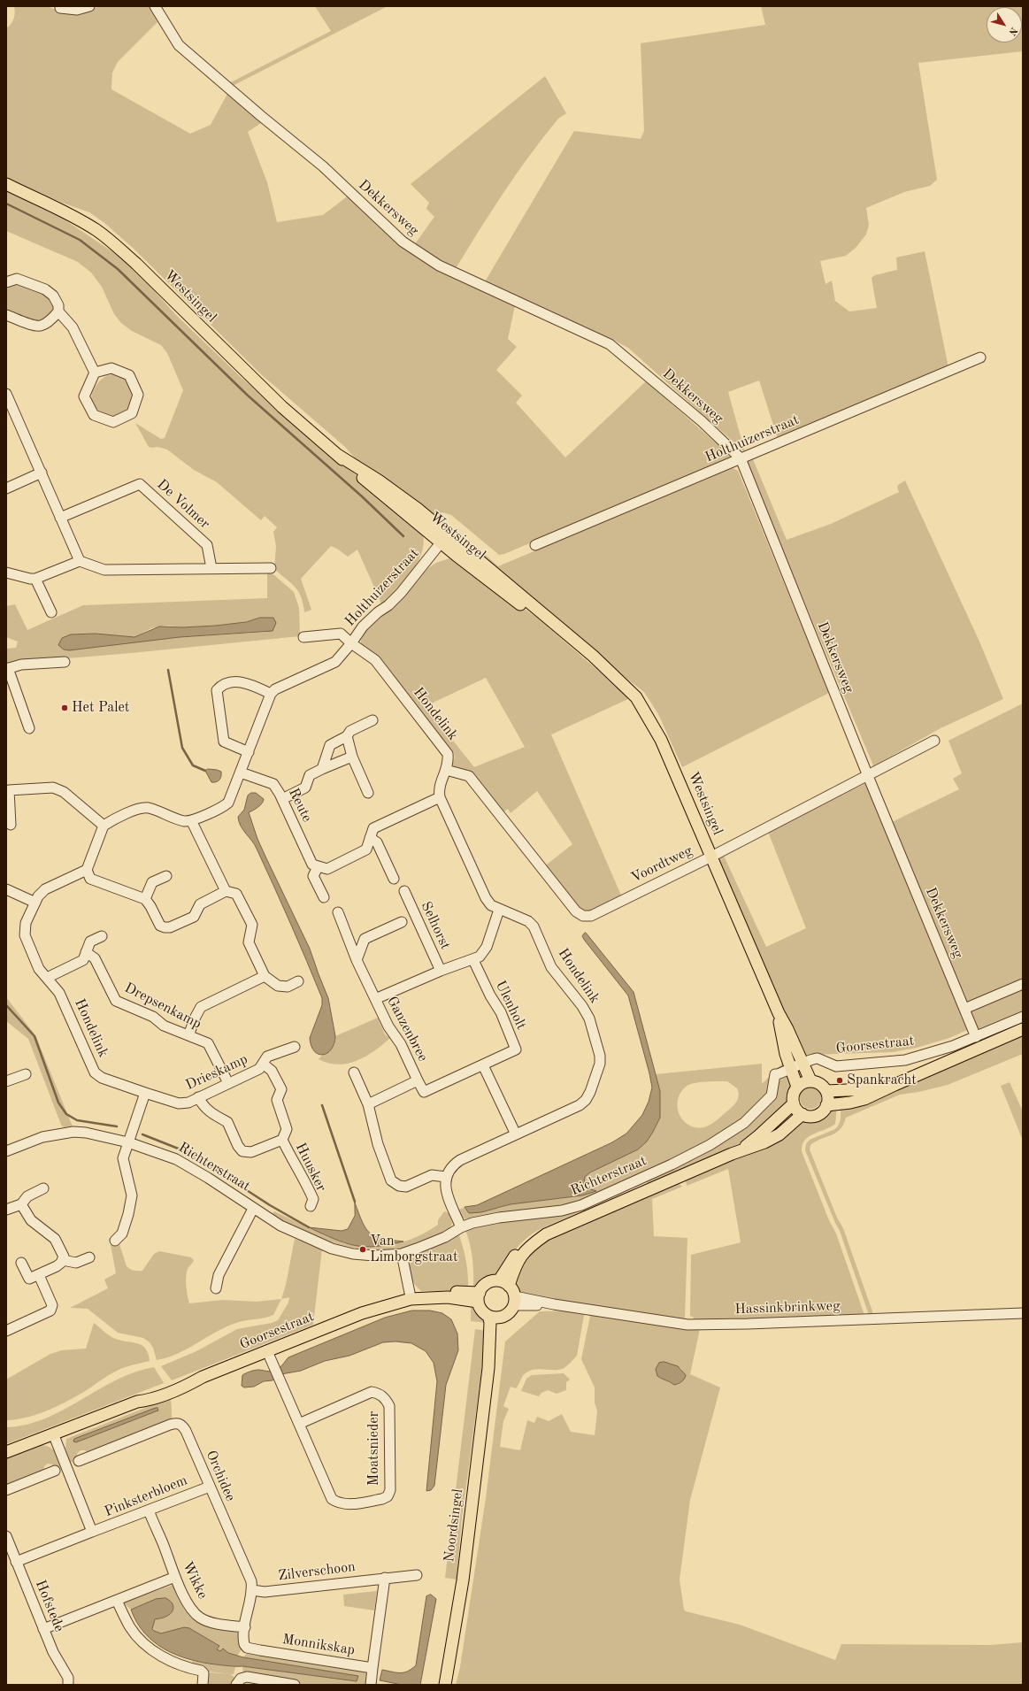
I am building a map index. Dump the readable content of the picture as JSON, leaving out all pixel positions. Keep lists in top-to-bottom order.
{
  "streets": {
    "main road": ["Westsingel", "Goorsestraat", "Noordsingel"],
    "street": [
      "Dekkersweg",
      "Holthuizerstraat",
      "De Volmer",
      "Hondelink",
      "Reute",
      "Voordtweg",
      "Selhorst",
      "Ulenholt",
      "Drepsenkamp",
      "Ganzenbree",
      "Drieskamp",
      "Richterstraat",
      "Huusker",
      "Hassinkbrinkweg",
      "Moatsnieder",
      "Orchidee",
      "Pinksterbloem",
      "Zilverschoon",
      "Wikke",
      "Hofstede",
      "Monnikskap"
    ]
  },
  "crossings": [
    ["Dekkersweg", "Holthuizerstraat"],
    ["Dekkersweg", "Voordtweg"],
    ["Dekkersweg", "Goorsestraat"],
    ["Westsingel", "Holthuizerstraat"],
    ["Westsingel", "Voordtweg"],
    ["Westsingel", "Goorsestraat"],
    ["Westsingel", "Richterstraat"],
    ["Holthuizerstraat", "Hondelink"],
    ["Hondelink", "Voordtweg"],
    ["Hondelink", "Selhorst"],
    ["Hondelink", "Drieskamp"],
    ["Selhorst", "Ulenholt"],
    ["Selhorst", "Ganzenbree"],
    ["Ulenholt", "Ganzenbree"],
    ["Drepsenkamp", "Drieskamp"],
    ["Goorsestraat", "Richterstraat"],
    ["Goorsestraat", "Hassinkbrinkweg"],
    ["Goorsestraat", "Moatsnieder"],
    ["Goorsestraat", "Pinksterbloem"],
    ["Goorsestraat", "Noordsingel"],
    ["Drieskamp", "Huusker"],
    ["Hassinkbrinkweg", "Noordsingel"],
    ["Orchidee", "Pinksterbloem"],
    ["Orchidee", "Zilverschoon"],
    ["Orchidee", "Wikke"],
    ["Orchidee", "Monnikskap"],
    ["Pinksterbloem", "Wikke"],
    ["Pinksterbloem", "Hofstede"]
  ],
  "places": ["Het Palet", "Spankracht", "Van Limborgstraat"],
  "north": "bottom right"
}
